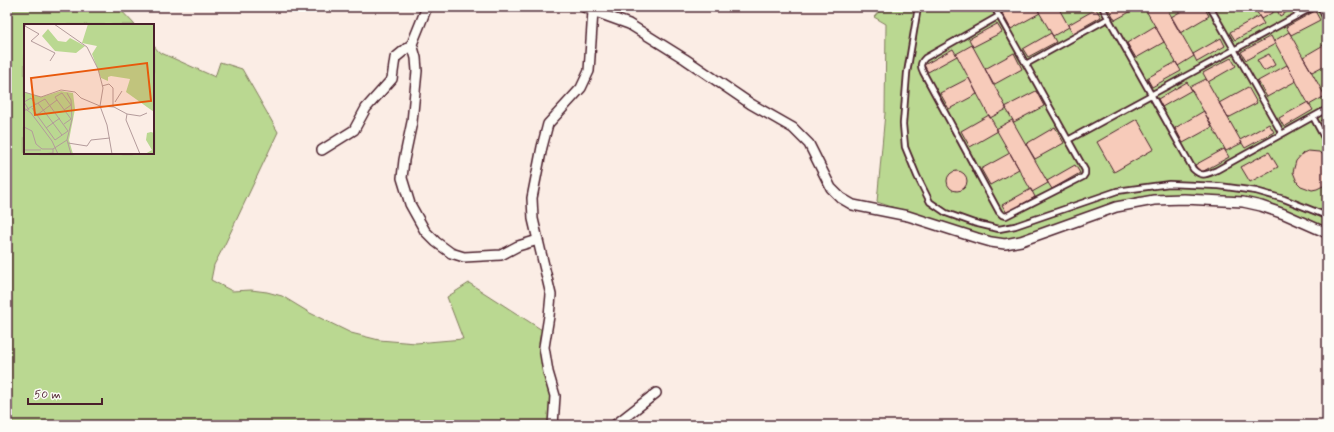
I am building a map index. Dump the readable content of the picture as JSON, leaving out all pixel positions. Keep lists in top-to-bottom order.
{
  "scale_bar": "50 m"
}
